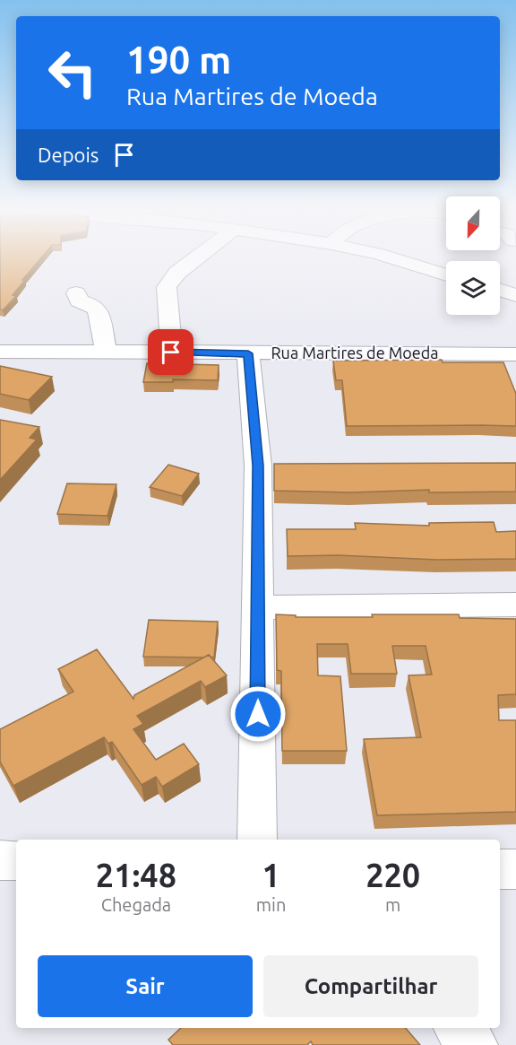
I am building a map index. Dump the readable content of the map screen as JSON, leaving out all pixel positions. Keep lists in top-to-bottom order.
{
  "streets": {
    "street": ["Rua Martires de Moeda"]
  },
  "north": "bottom",
  "page": {
    "turn": ["190 m", "Rua Martires de Moeda"],
    "then": "Depois",
    "eta": [
      "21:48",
      "Chegada",
      "1",
      "min",
      "220",
      "m"
    ],
    "buttons": ["Sair", "Compartilhar"]
  }
}
